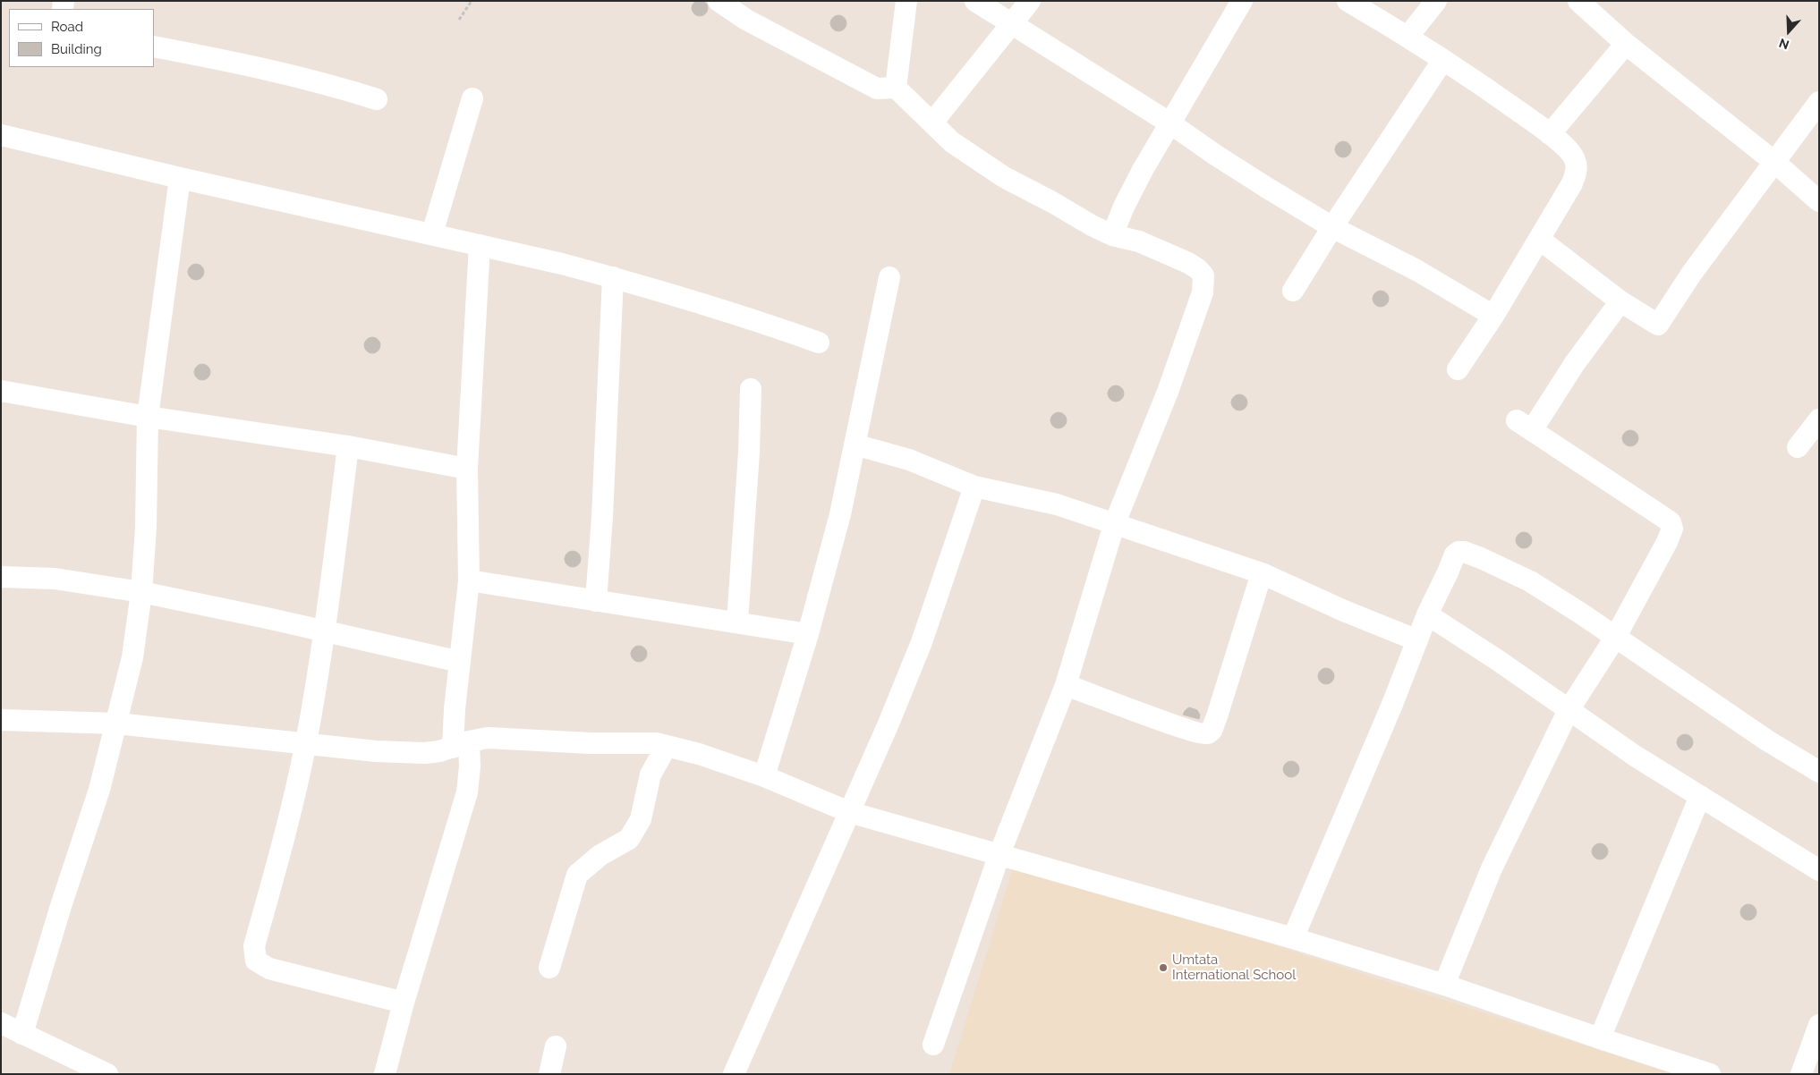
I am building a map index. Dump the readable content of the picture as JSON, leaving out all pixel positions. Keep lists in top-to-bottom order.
{
  "places": ["Umtata International School"],
  "legend": ["Road", "Building"],
  "north": "bottom"
}
